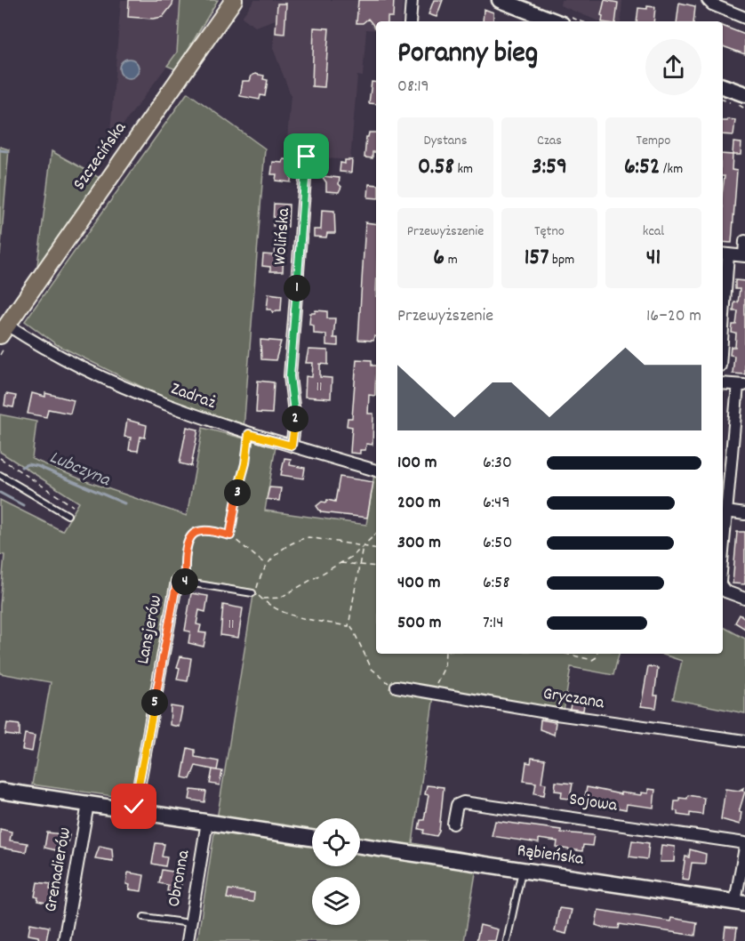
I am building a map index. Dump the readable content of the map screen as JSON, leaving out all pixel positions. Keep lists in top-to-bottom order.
{
  "streets": {
    "main road": ["Szczecińska"],
    "street": [
      "Wolińska",
      "Zadraż",
      "Lansjerów",
      "Gryczana",
      "Sojowa",
      "Rąbieńska",
      "Grenadierów",
      "Obronna"
    ]
  },
  "crossings": [
    ["Szczecińska", "Zadraż"],
    ["Wolińska", "Zadraż"]
  ],
  "water": ["Lubczyna"],
  "house_numbers": ["11", "11"],
  "page": {
    "heading": ["Poranny bieg", "08:19"],
    "stats": [
      ["Dystans", "0.58 km"],
      ["Czas", "3:59"],
      ["Tempo", "6:52 /km"],
      ["Przewyższenie", "6 m"],
      ["Tętno", "157 bpm"],
      ["kcal", "41"]
    ],
    "pins": [
      "1",
      "2",
      "3",
      "4",
      "5"
    ],
    "chart": ["Przewyższenie", "16–20 m"],
    "list": [
      {
        "name": "100 m",
        "note": "6:30"
      },
      {
        "name": "200 m",
        "note": "6:49"
      },
      {
        "name": "300 m",
        "note": "6:50"
      },
      {
        "name": "400 m",
        "note": "6:58"
      },
      {
        "name": "500 m",
        "note": "7:14"
      }
    ]
  }
}
